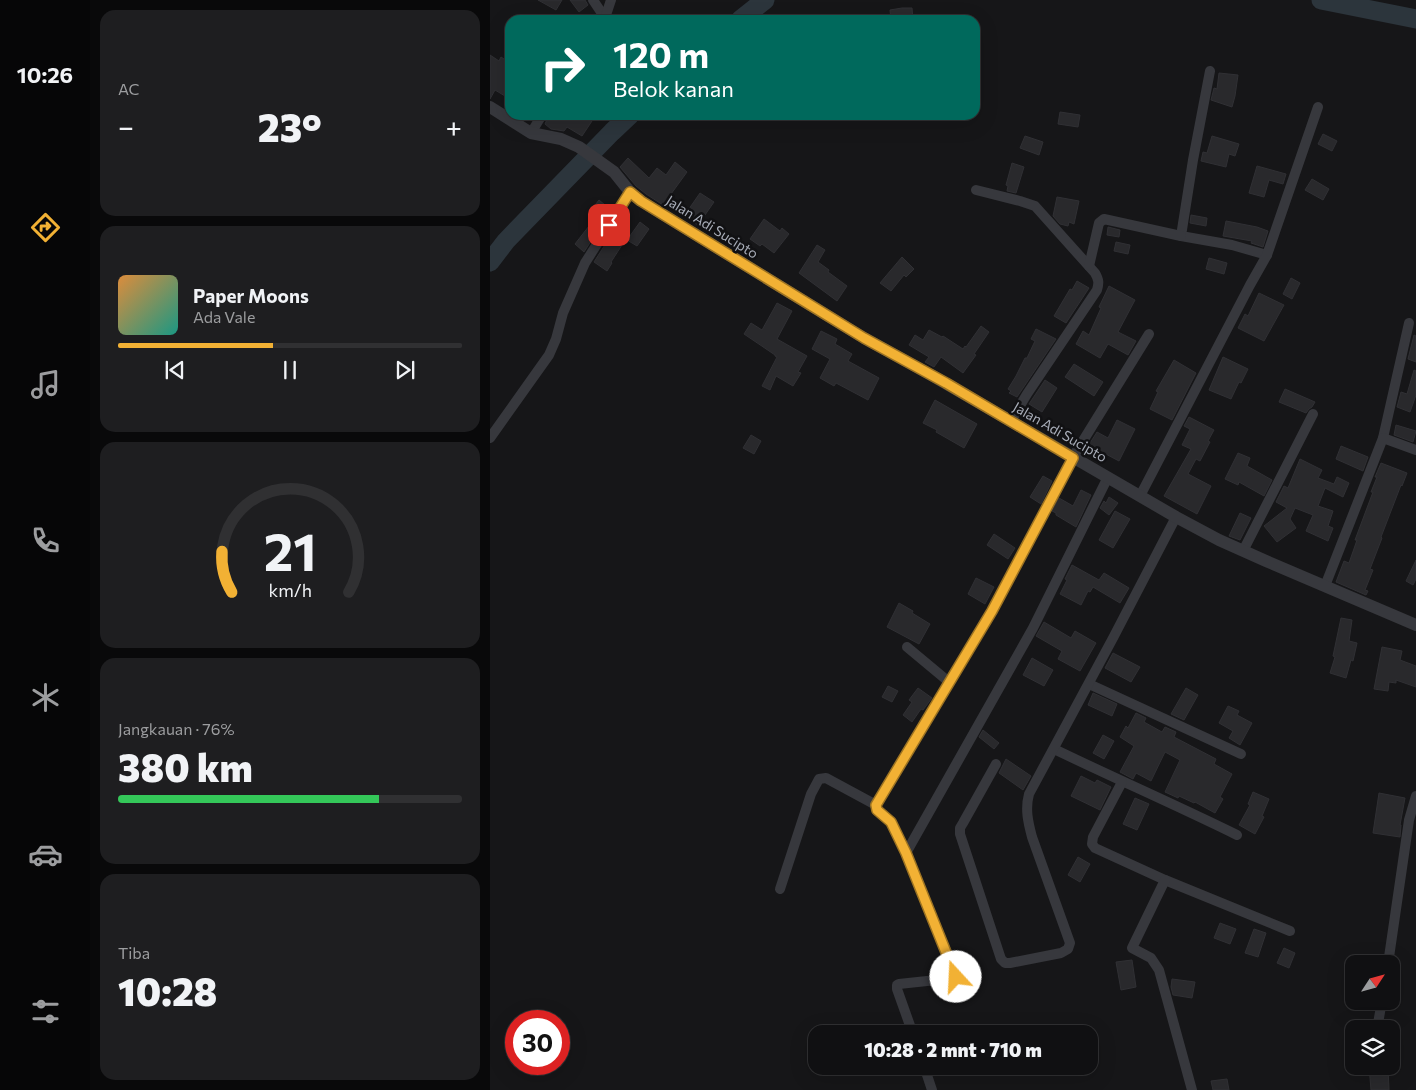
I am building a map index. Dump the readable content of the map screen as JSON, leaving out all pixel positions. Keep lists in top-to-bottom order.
{
  "streets": {
    "street": ["Jalan Adi Sucipto"]
  },
  "north": "top right",
  "page": {
    "tabs": "10:26",
    "tile": [
      "AC",
      ["Jangkauan · 76%", "380 km"],
      ["Tiba", "10:28"]
    ],
    "turn": ["120 m", "Belok kanan"],
    "heat": ["−", "23°", "+"],
    "song": ["Paper Moons", "Ada Vale"],
    "limit": "30",
    "trip": "10:28 · 2 mnt · 710 m",
    "gauge": ["21", "km/h"]
  }
}
